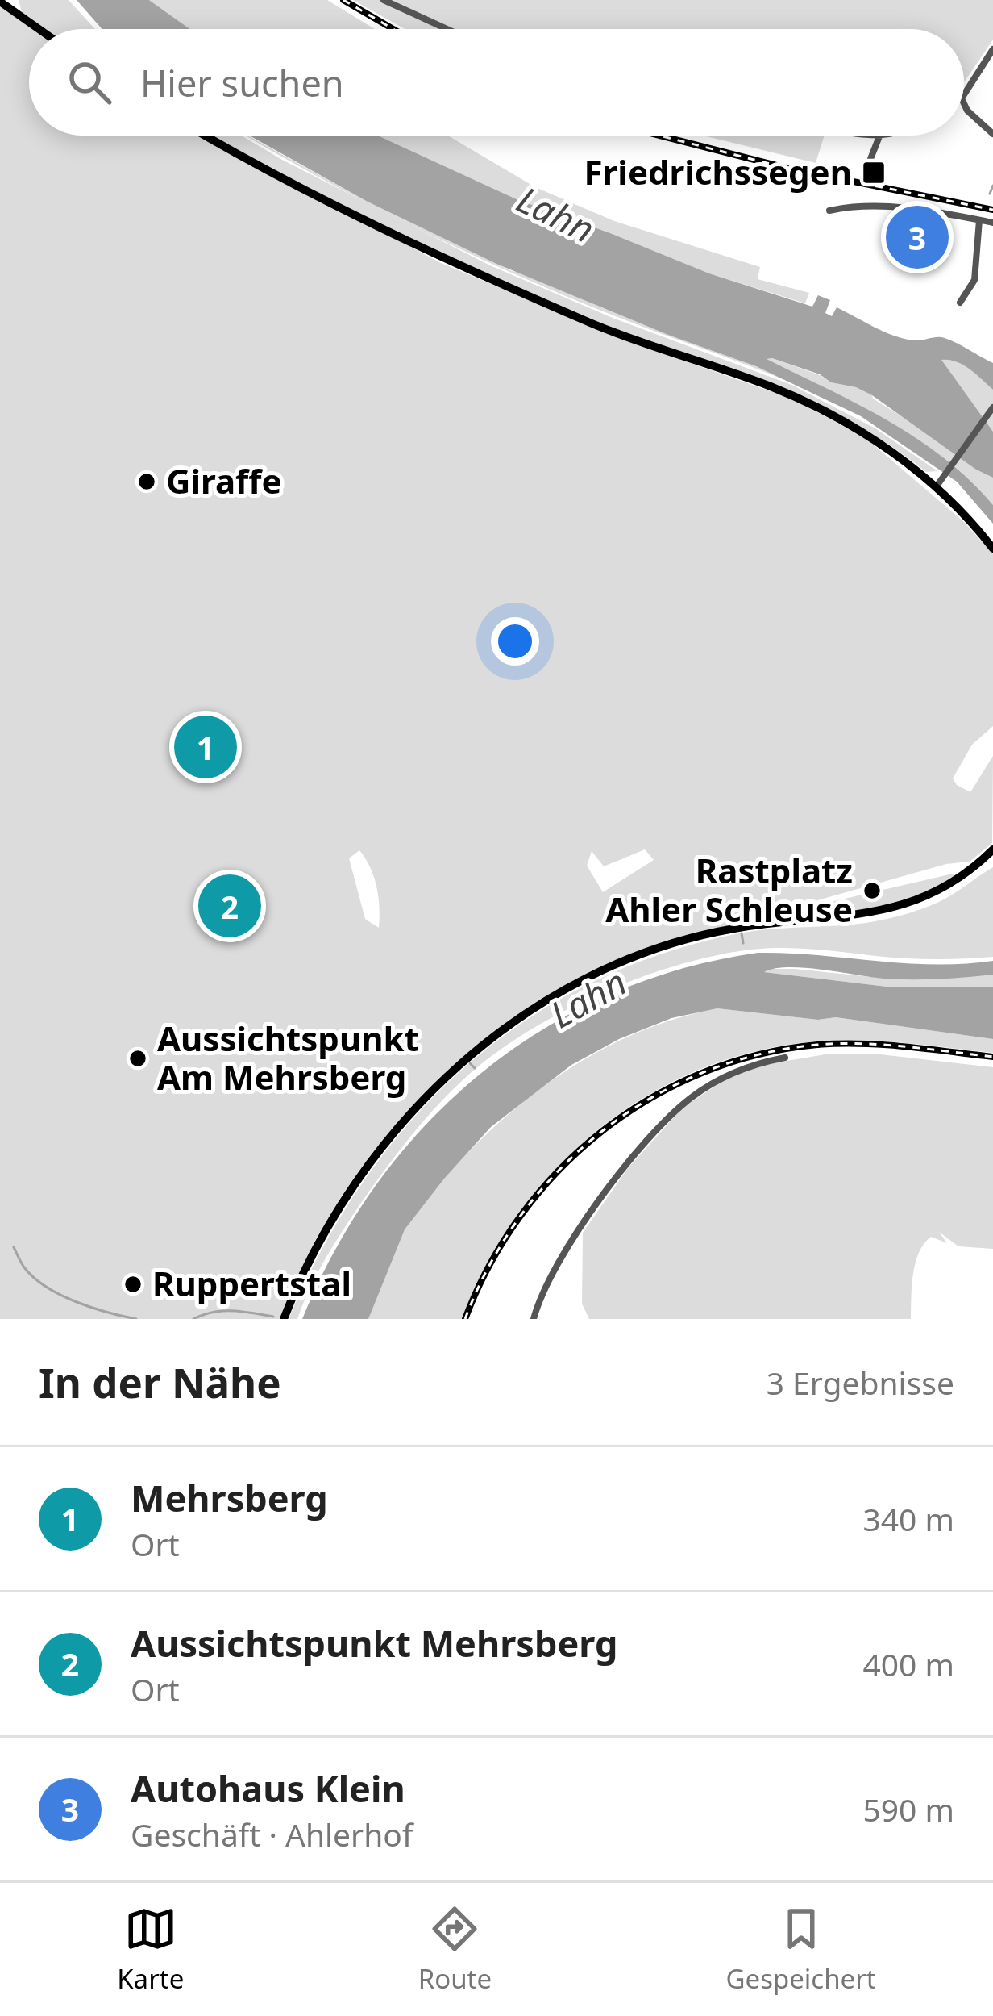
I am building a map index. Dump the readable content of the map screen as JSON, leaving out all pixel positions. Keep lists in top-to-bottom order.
{
  "water": ["Lahn"],
  "places": {
    "transit": ["Friedrichssegen"],
    "other": [
      "Giraffe",
      "Rastplatz Ahler Schleuse",
      "Aussichtspunkt Am Mehrsberg",
      "Ruppertstal"
    ]
  },
  "page": {
    "search": "Hier suchen",
    "pins": ["3", "1", "2"],
    "heading": ["In der Nähe", "3 Ergebnisse"],
    "list": [
      {
        "mark": "1",
        "name": "Mehrsberg",
        "note": "Ort",
        "value": "340 m"
      },
      {
        "mark": "2",
        "name": "Aussichtspunkt Mehrsberg",
        "note": "Ort",
        "value": "400 m"
      },
      {
        "mark": "3",
        "name": "Autohaus Klein",
        "note": "Geschäft · Ahlerhof",
        "value": "590 m"
      }
    ],
    "nav": ["Karte", "Route", "Gespeichert"]
  }
}
